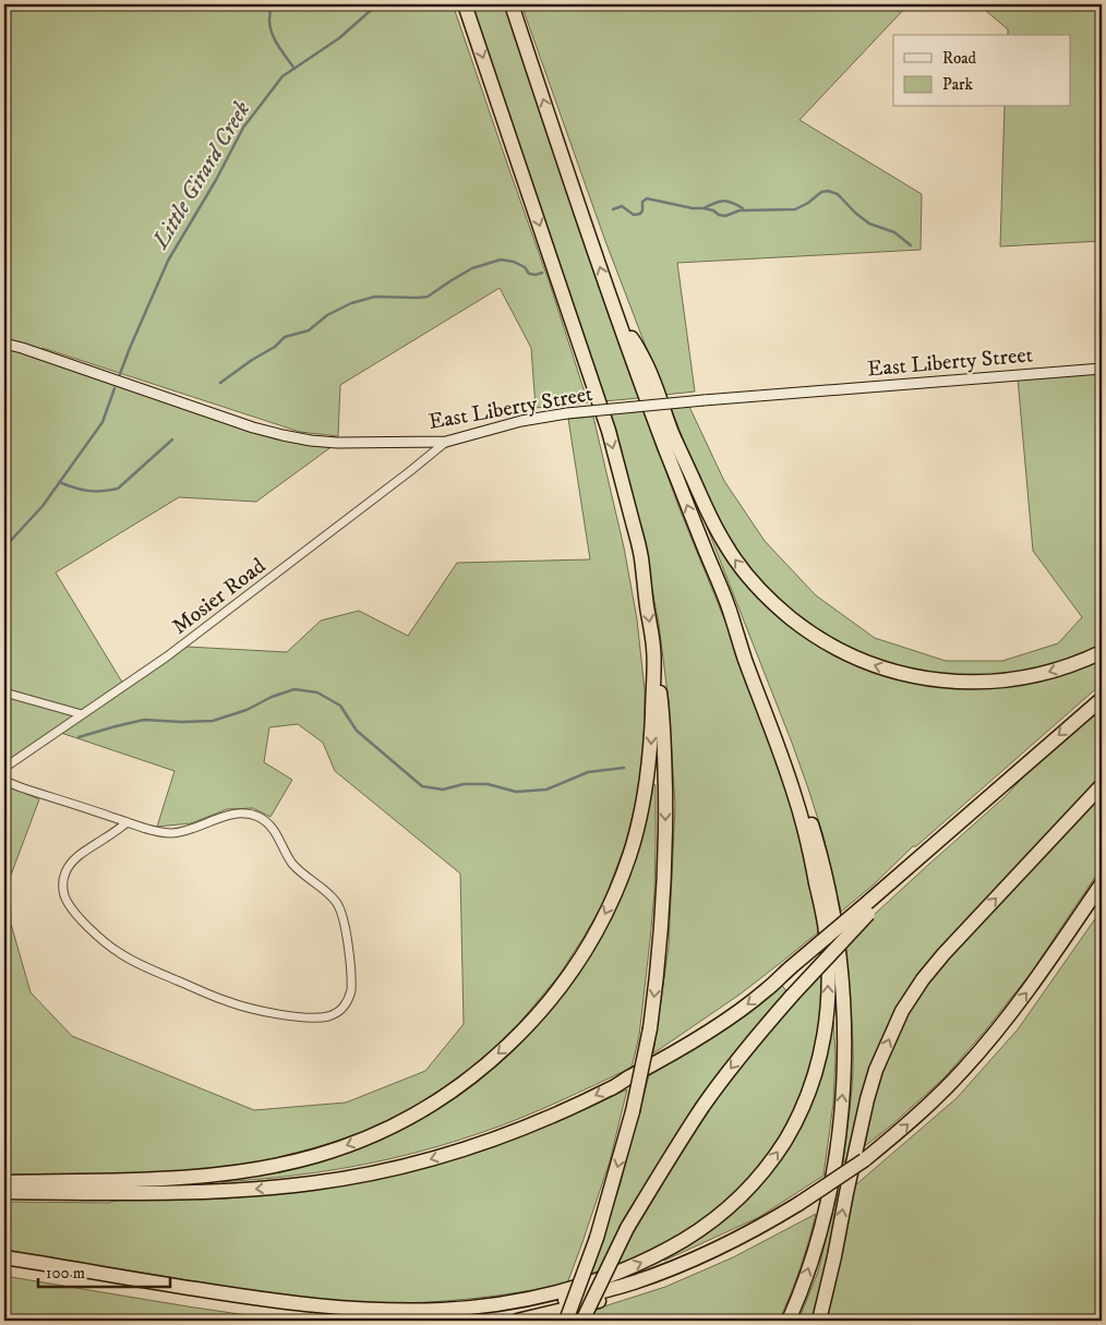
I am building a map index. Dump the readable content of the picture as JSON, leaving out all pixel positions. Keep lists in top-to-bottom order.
{
  "streets": {
    "street": ["East Liberty Street", "Mosier Road"]
  },
  "crossings": [
    ["East Liberty Street", "Mosier Road"]
  ],
  "water": ["Little Girard Creek"],
  "legend": ["Road", "Park"],
  "scale_bar": "100 m"
}
